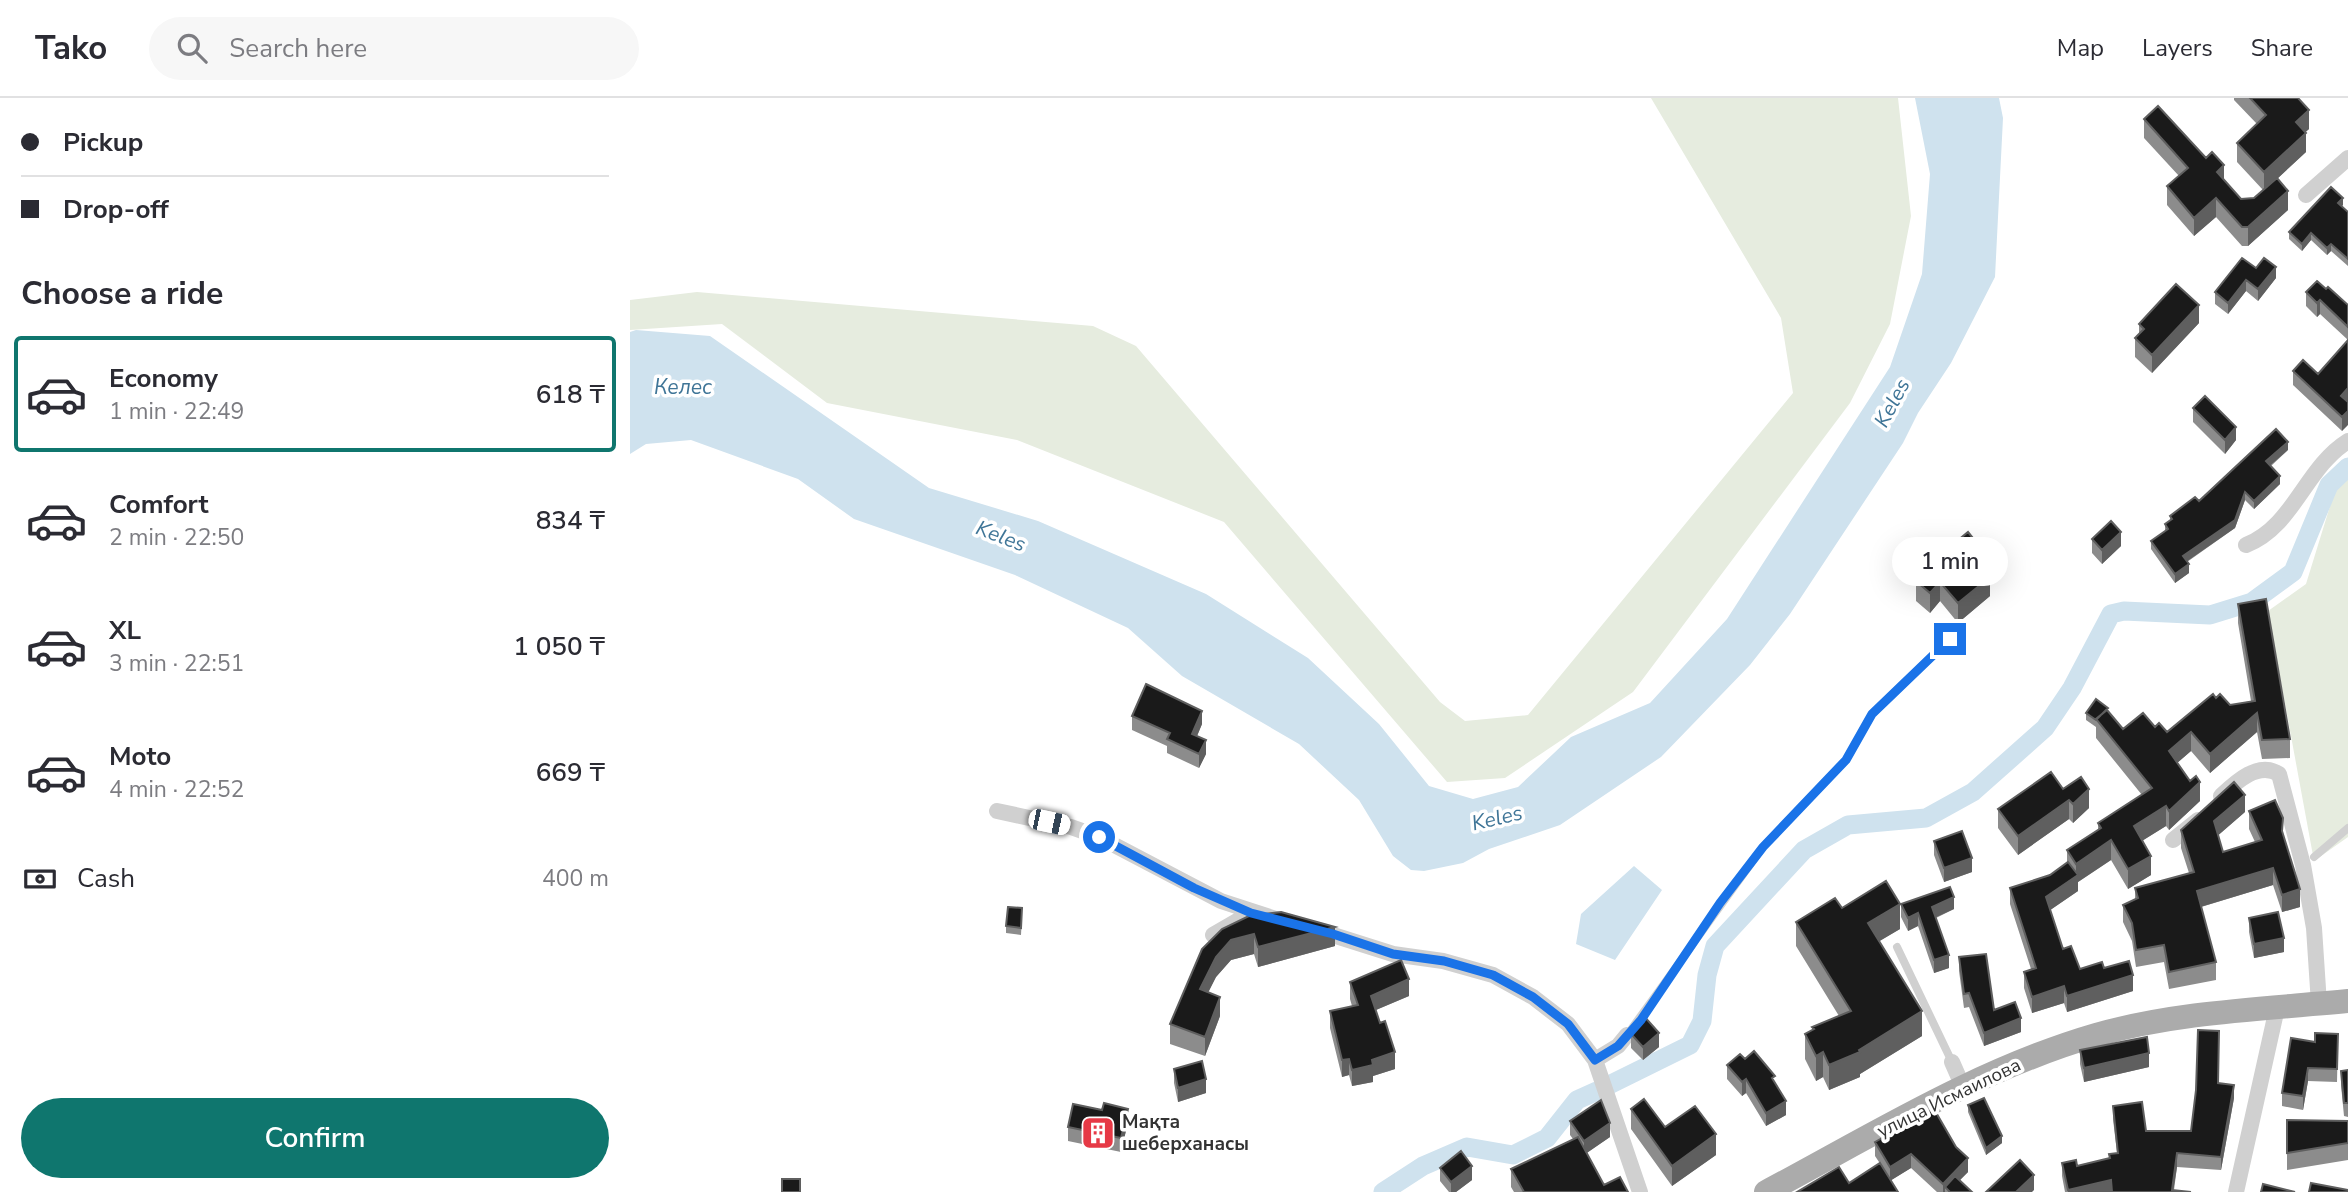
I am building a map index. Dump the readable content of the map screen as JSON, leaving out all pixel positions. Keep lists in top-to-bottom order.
{
  "streets": {
    "main road": ["улица Исмаилова"]
  },
  "water": ["Келес", "Keles"],
  "places": {
    "building": ["Мақта шеберханасы"]
  },
  "page": {
    "header": "Tako",
    "search": "Search here",
    "nav": ["Map", "Layers", "Share"],
    "banner": ["Pickup", "Drop-off"],
    "heading": "Choose a ride",
    "list": [
      {
        "name": "Economy",
        "note": "1 min · 22:49",
        "value": "618 ₸"
      },
      {
        "name": "Comfort",
        "note": "2 min · 22:50",
        "value": "834 ₸"
      },
      {
        "name": "XL",
        "note": "3 min · 22:51",
        "value": "1 050 ₸"
      },
      {
        "name": "Moto",
        "note": "4 min · 22:52",
        "value": "669 ₸"
      }
    ],
    "bubble": "1 min",
    "pay": ["Cash", "400 m"],
    "buttons": "Confirm"
  }
}
